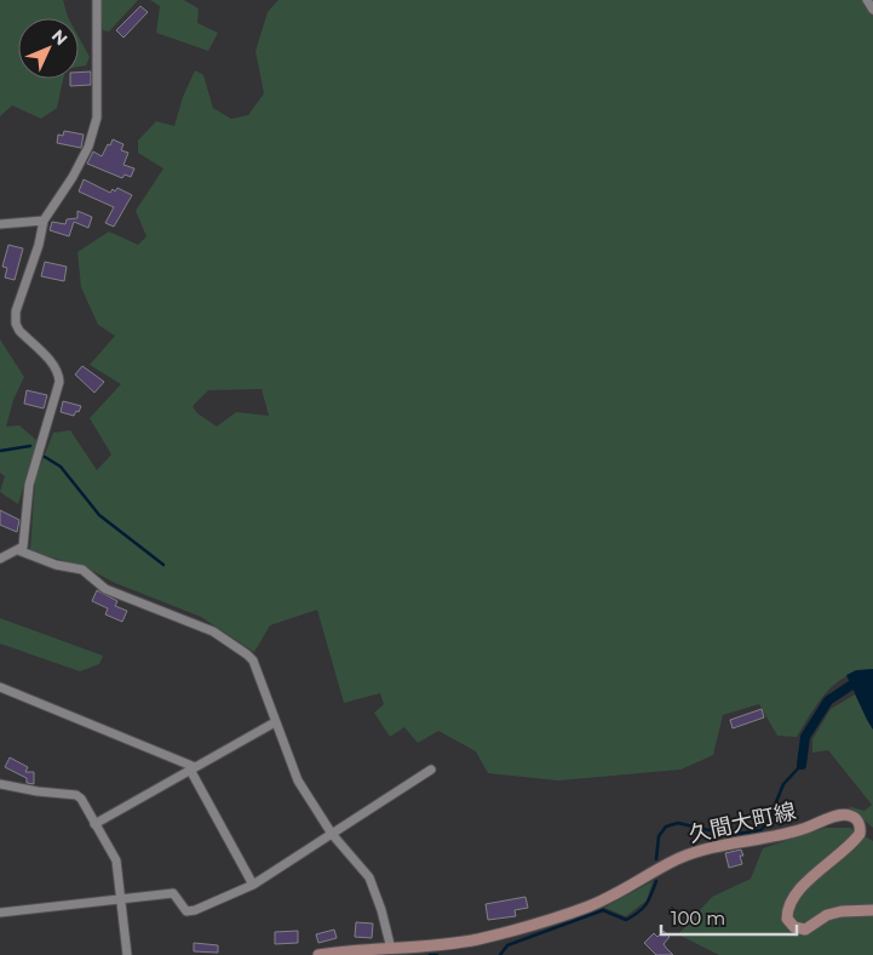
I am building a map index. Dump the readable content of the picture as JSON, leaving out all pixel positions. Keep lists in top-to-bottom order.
{
  "streets": {
    "main road": ["久間大町線"]
  },
  "scale_bar": "100 m",
  "north": "top right"
}
